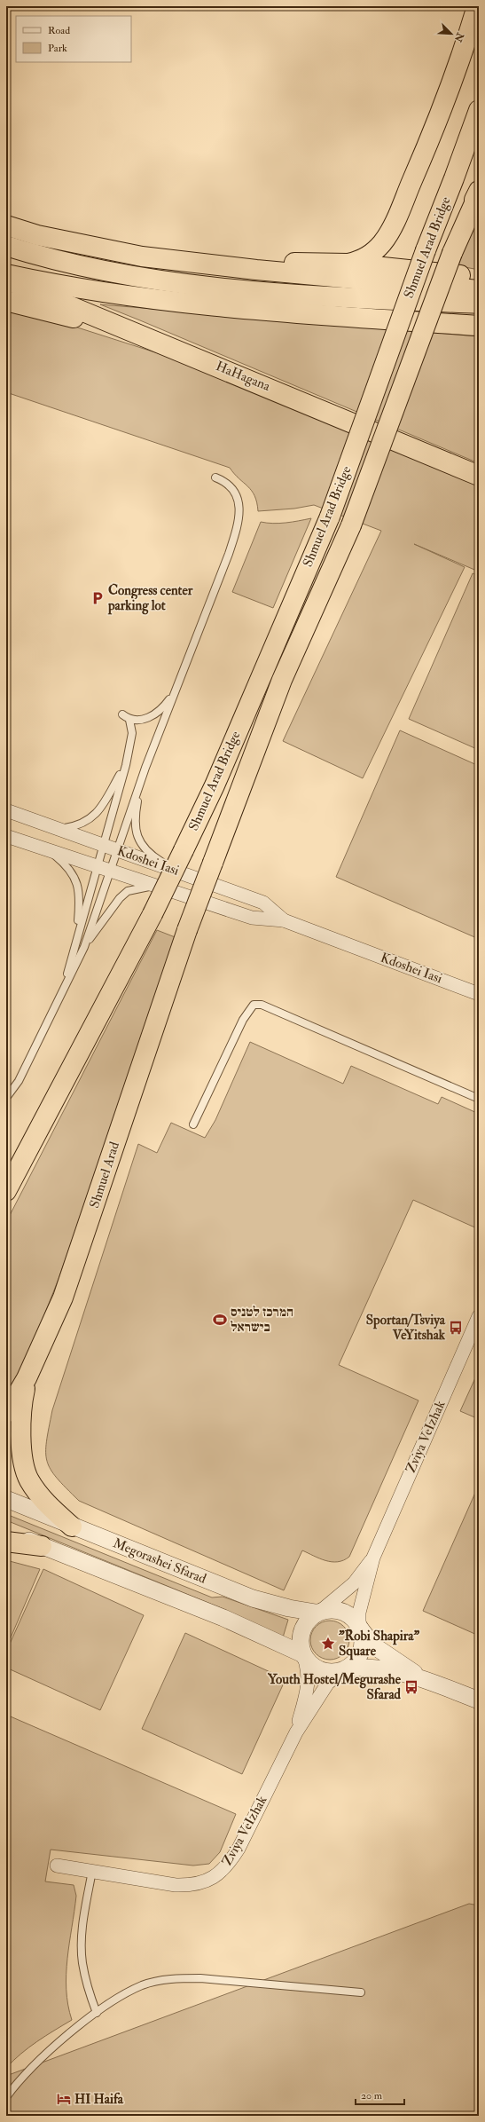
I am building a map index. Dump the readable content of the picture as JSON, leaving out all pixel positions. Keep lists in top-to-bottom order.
{
  "streets": {
    "highway": ["Shmuel Arad Bridge", "HaHagana", "Shmuel Arad"],
    "street": ["Kdoshei Iasi", "Zviya VeIzhak", "Megorashei Sfarad"]
  },
  "crossings": [
    ["Shmuel Arad Bridge", "Shmuel Arad"],
    ["Zviya VeIzhak", "Megorashei Sfarad"]
  ],
  "places": {
    "parking": ["Congress center parking lot"],
    "sports": ["המרכז לטניס בישראל"],
    "bus stop": ["Sportan/Tsviya VeYitshak", "Youth Hostel/Megurashe Sfarad"],
    "place": ["\"Robi Shapira\" Square"],
    "hotel": ["HI Haifa"]
  },
  "legend": ["Road", "Park"],
  "scale_bar": "20 m",
  "north": "bottom right"
}
